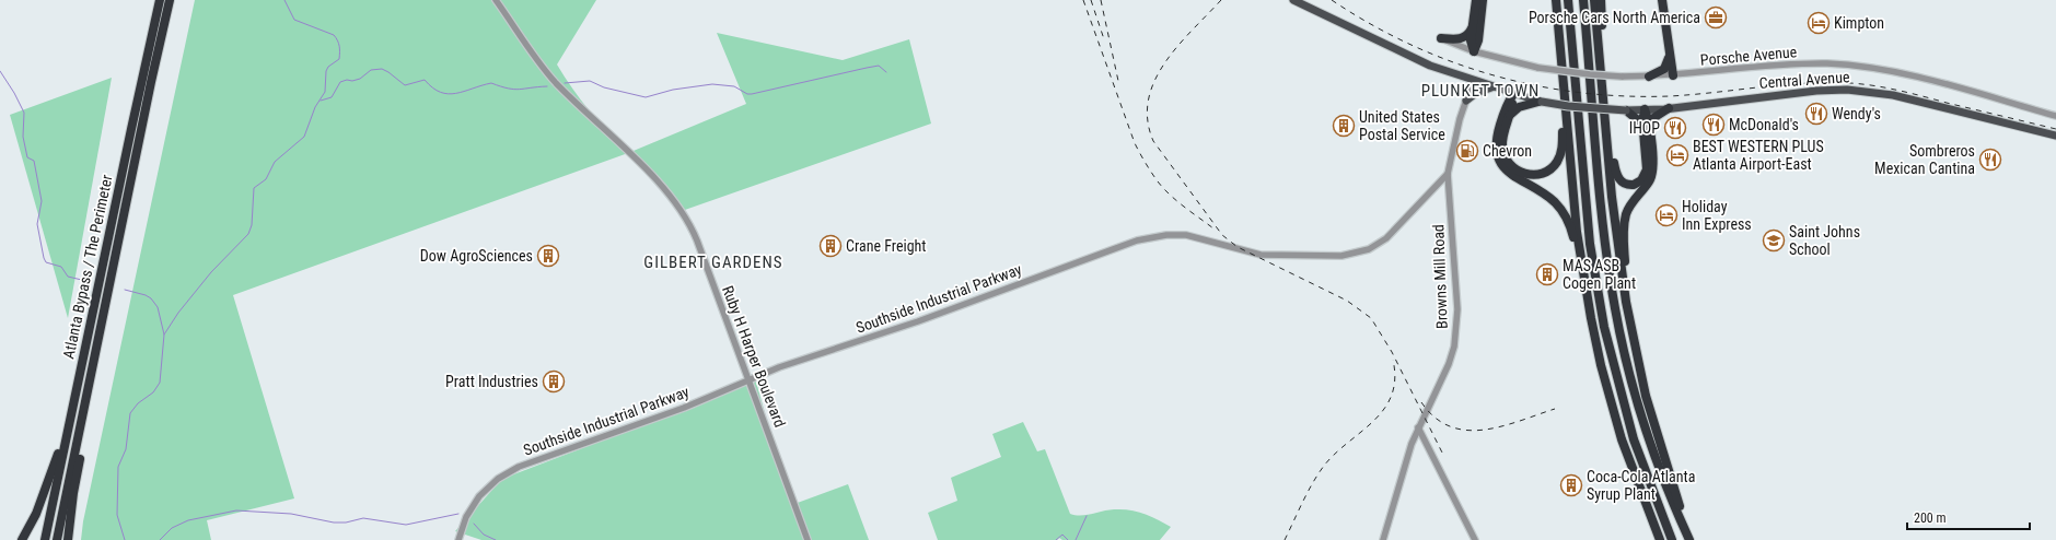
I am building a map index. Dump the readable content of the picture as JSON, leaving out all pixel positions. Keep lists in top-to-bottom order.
{
  "streets": {
    "highway": ["Atlanta Bypass / The Perimeter"],
    "main road": ["Central Avenue"],
    "street": [
      "Porsche Avenue",
      "Browns Mill Road",
      "Southside Industrial Parkway",
      "Ruby H Harper Boulevard"
    ]
  },
  "crossings": [
    ["Central Avenue", "Browns Mill Road"],
    ["Browns Mill Road", "Southside Industrial Parkway"],
    ["Southside Industrial Parkway", "Ruby H Harper Boulevard"]
  ],
  "districts": ["PLUNKET TOWN", "GILBERT GARDENS"],
  "places": {
    "office": ["Porsche Cars North America"],
    "hotel": ["Kimpton", "BEST WESTERN PLUS Atlanta Airport-East", "Holiday Inn Express"],
    "restaurant": [
      "Wendy's",
      "McDonald's",
      "IHOP",
      "Sombreros Mexican Cantina"
    ],
    "building": [
      "United States Postal Service",
      "Crane Freight",
      "Dow AgroSciences",
      "MAS ASB Cogen Plant",
      "Pratt Industries",
      "Coca-Cola Atlanta Syrup Plant"
    ],
    "fuel station": ["Chevron"],
    "school or university": ["Saint Johns School"]
  },
  "scale_bar": "200 m"
}
